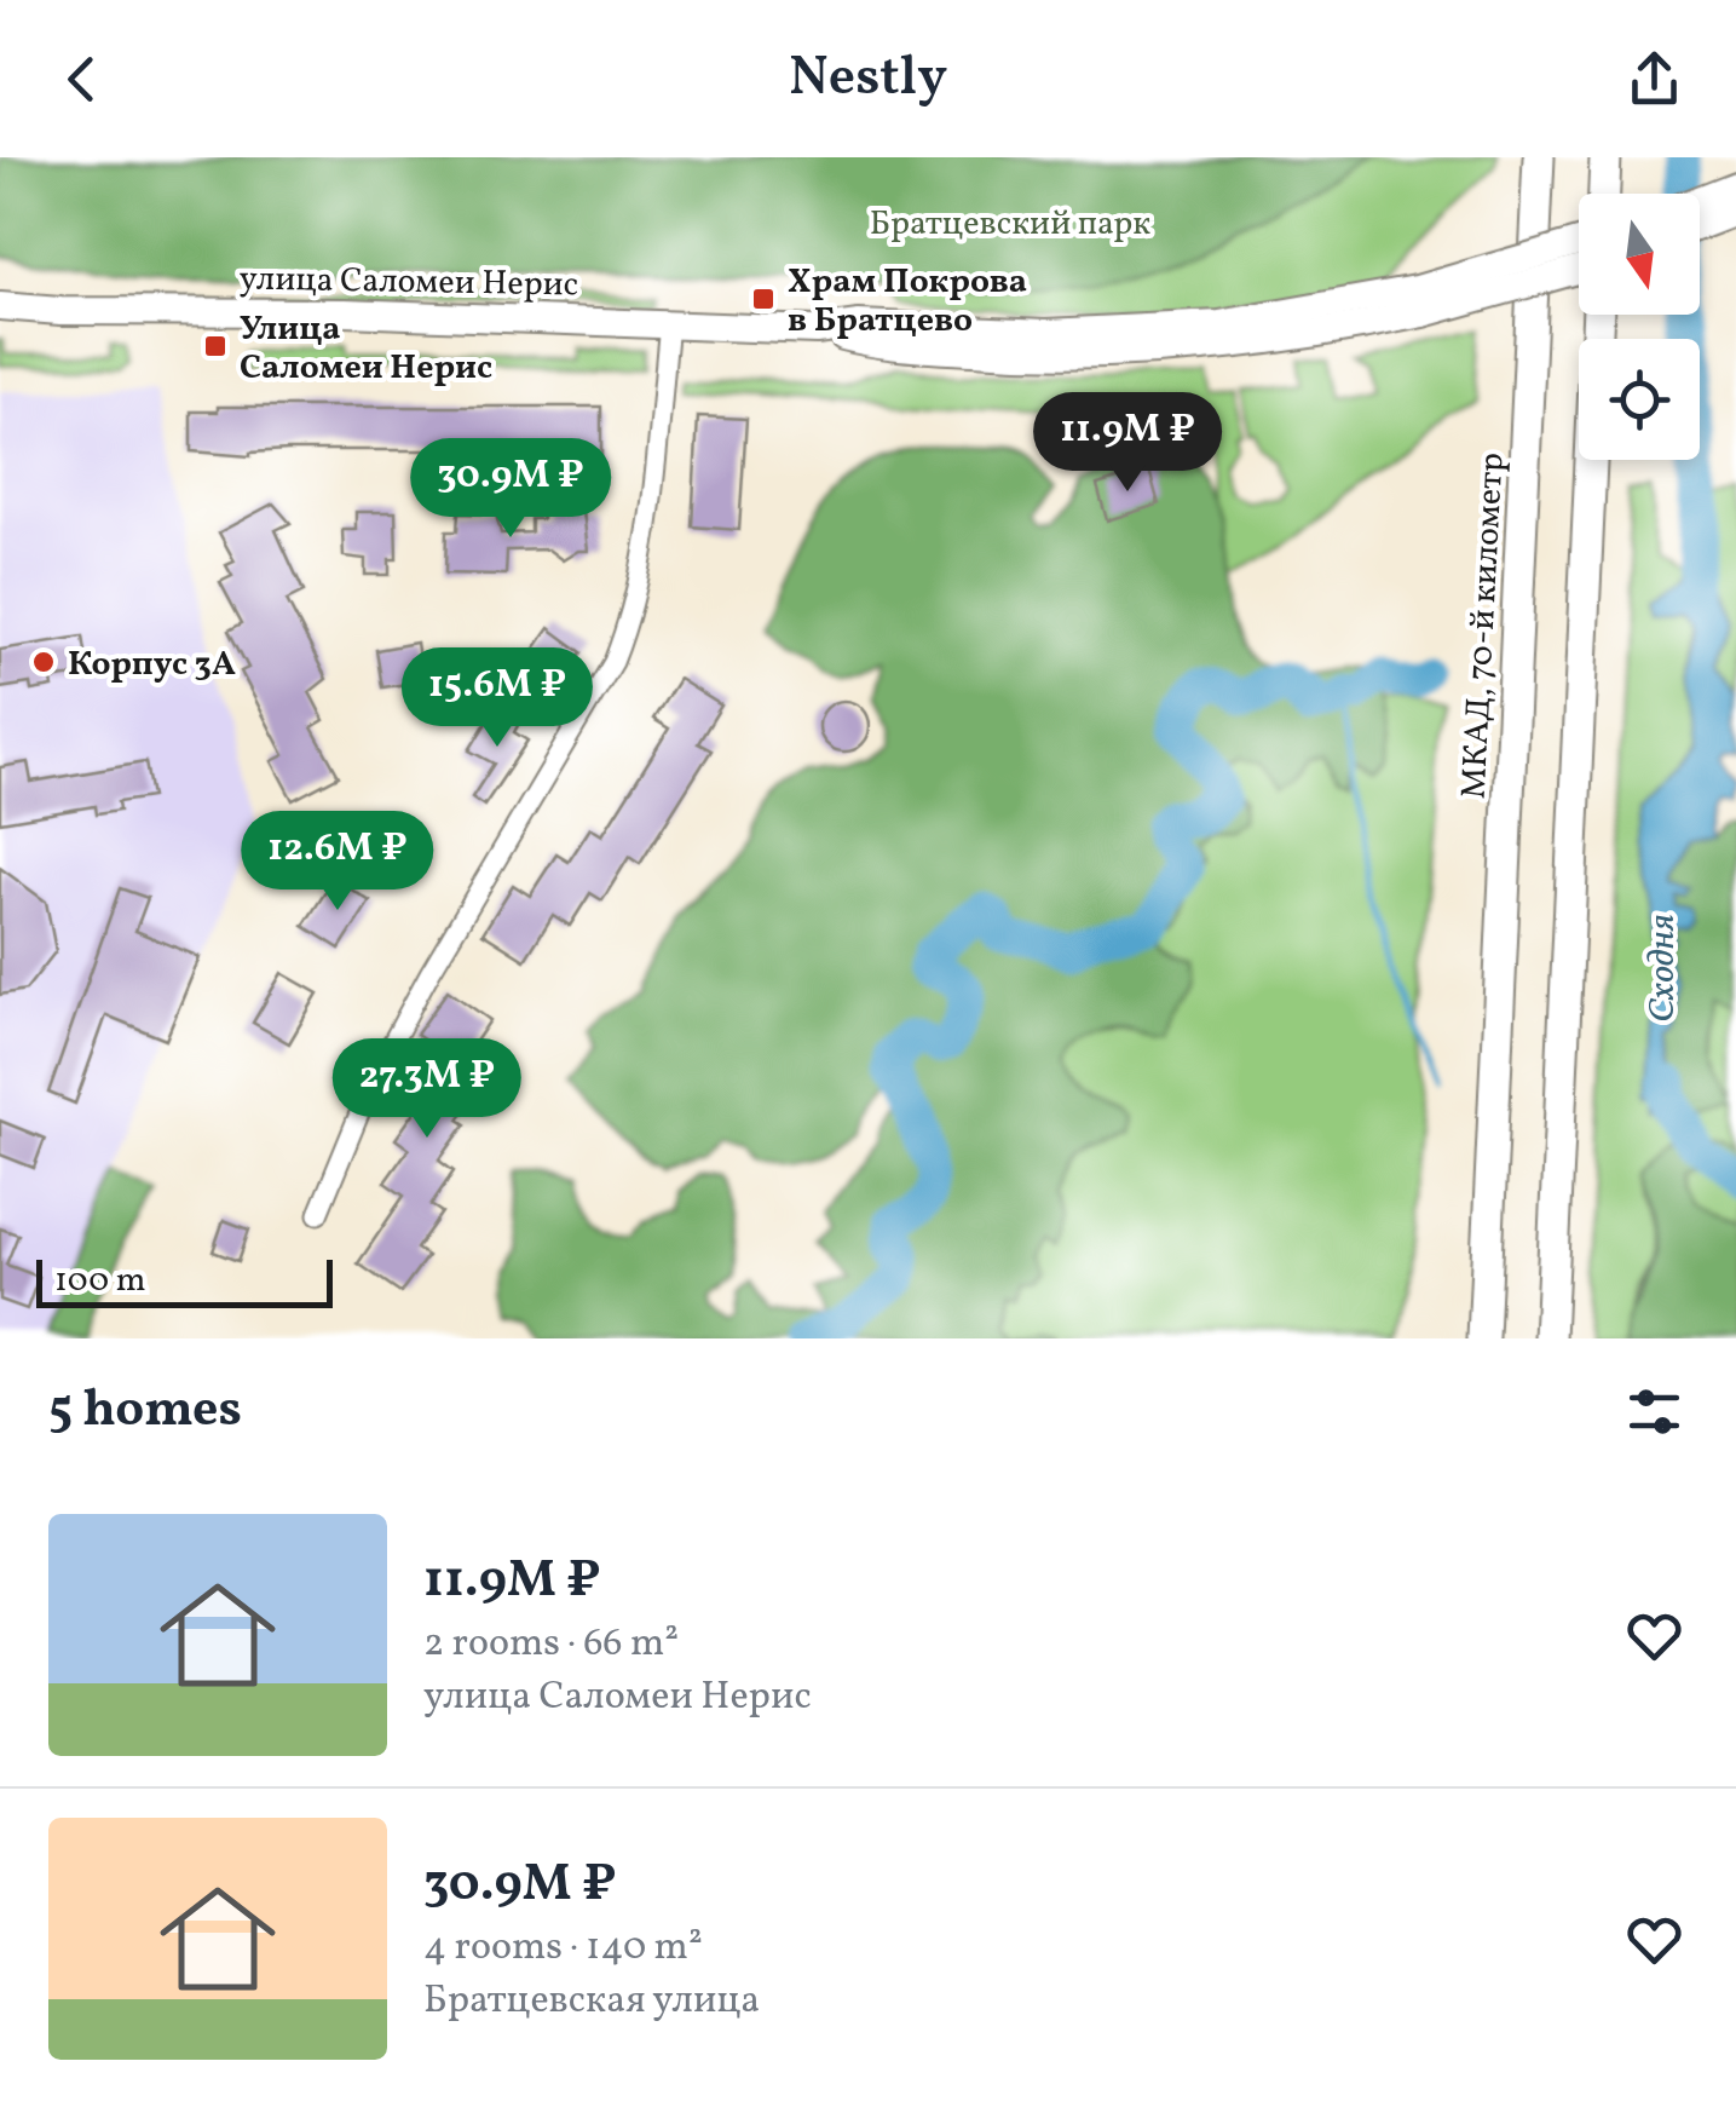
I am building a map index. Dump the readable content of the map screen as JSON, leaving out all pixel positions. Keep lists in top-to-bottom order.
{
  "streets": {
    "highway": ["МКАД, 70-й километр"],
    "main road": ["улица Саломеи Нерис"]
  },
  "water": ["Сходня"],
  "parks": ["Братцевский парк"],
  "places": {
    "transit": ["Храм Покрова в Братцево", "Улица Саломеи Нерис"],
    "other": ["Корпус 3А"]
  },
  "scale_bar": "100 m",
  "north": "bottom",
  "page": {
    "header": "Nestly",
    "price": [
      "11.9M ₽",
      "30.9M ₽",
      "15.6M ₽",
      "12.6M ₽",
      "27.3M ₽"
    ],
    "scale": "100 m",
    "heading": "5 homes",
    "list": [
      {
        "name": "11.9M ₽",
        "note": "2 rooms · 66 m² · улица Саломеи Нерис"
      },
      {
        "name": "30.9M ₽",
        "note": "4 rooms · 140 m² · Братцевская улица"
      }
    ]
  }
}
